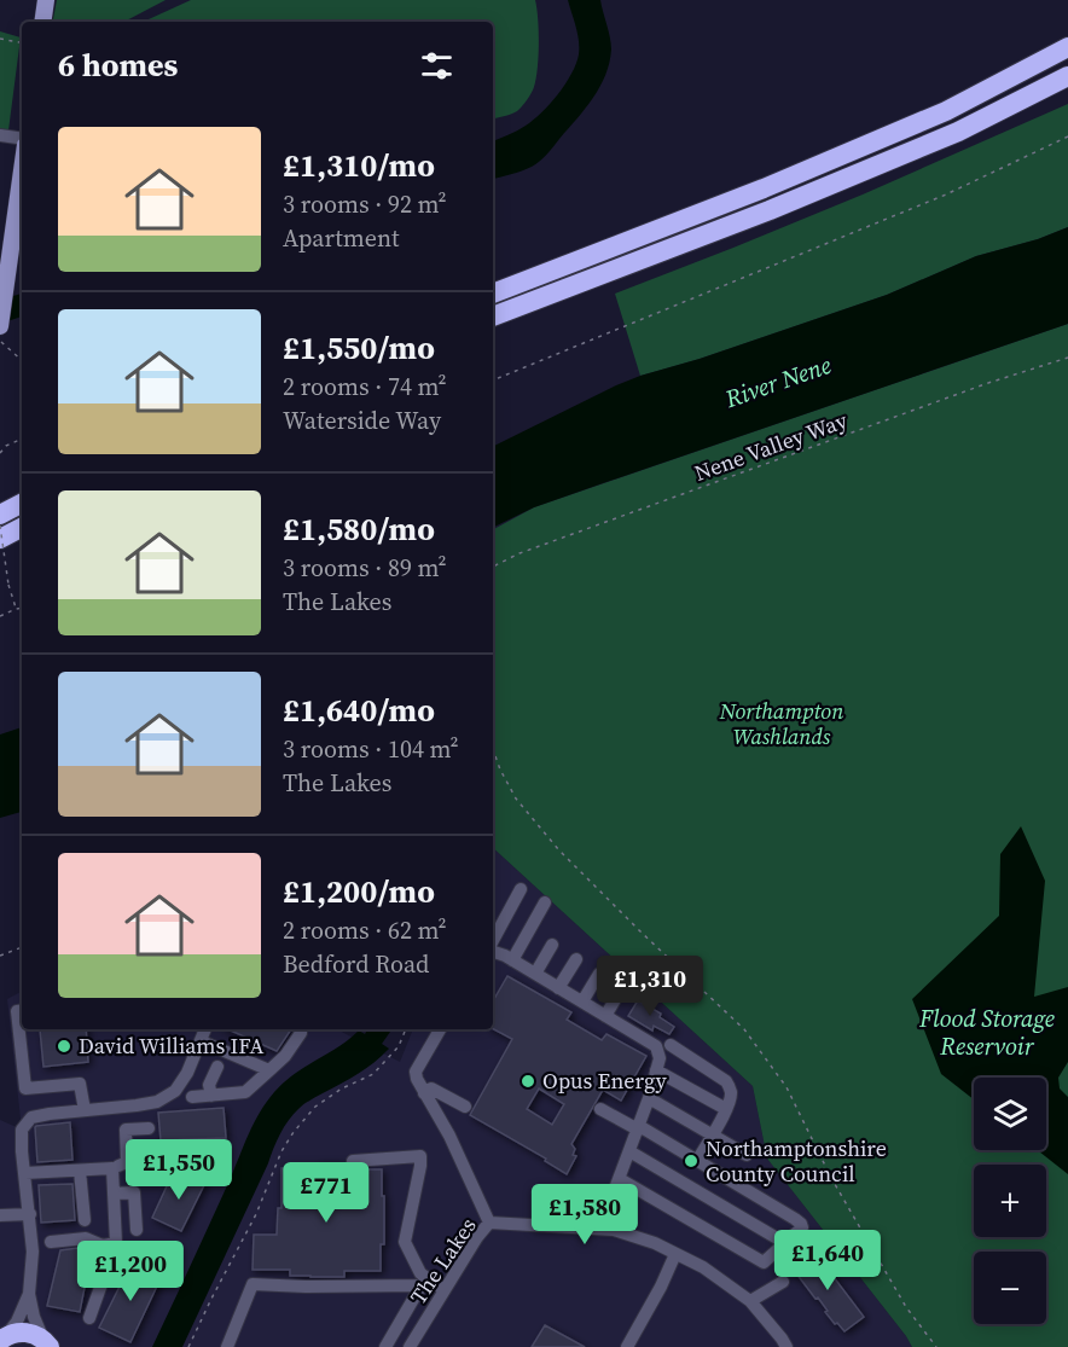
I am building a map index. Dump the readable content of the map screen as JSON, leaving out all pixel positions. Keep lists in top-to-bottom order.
{
  "streets": {
    "street": ["The Lakes"],
    "path": ["Nene Valley Way"]
  },
  "water": ["River Nene", "Flood Storage Reservoir"],
  "parks": ["Northampton Washlands"],
  "places": ["David Williams IFA", "Opus Energy", "Northamptonshire County Council"],
  "page": {
    "heading": "6 homes",
    "list": [
      {
        "name": "£1,310/mo",
        "note": "3 rooms · 92 m² · Apartment"
      },
      {
        "name": "£1,550/mo",
        "note": "2 rooms · 74 m² · Waterside Way"
      },
      {
        "name": "£1,580/mo",
        "note": "3 rooms · 89 m² · The Lakes"
      },
      {
        "name": "£1,640/mo",
        "note": "3 rooms · 104 m² · The Lakes"
      },
      {
        "name": "£1,200/mo",
        "note": "2 rooms · 62 m² · Bedford Road"
      }
    ],
    "price": [
      "£1,310",
      "£1,550",
      "£771",
      "£1,580",
      "£1,640",
      "£1,200"
    ],
    "map_buttons": ["+", "−"]
  }
}
